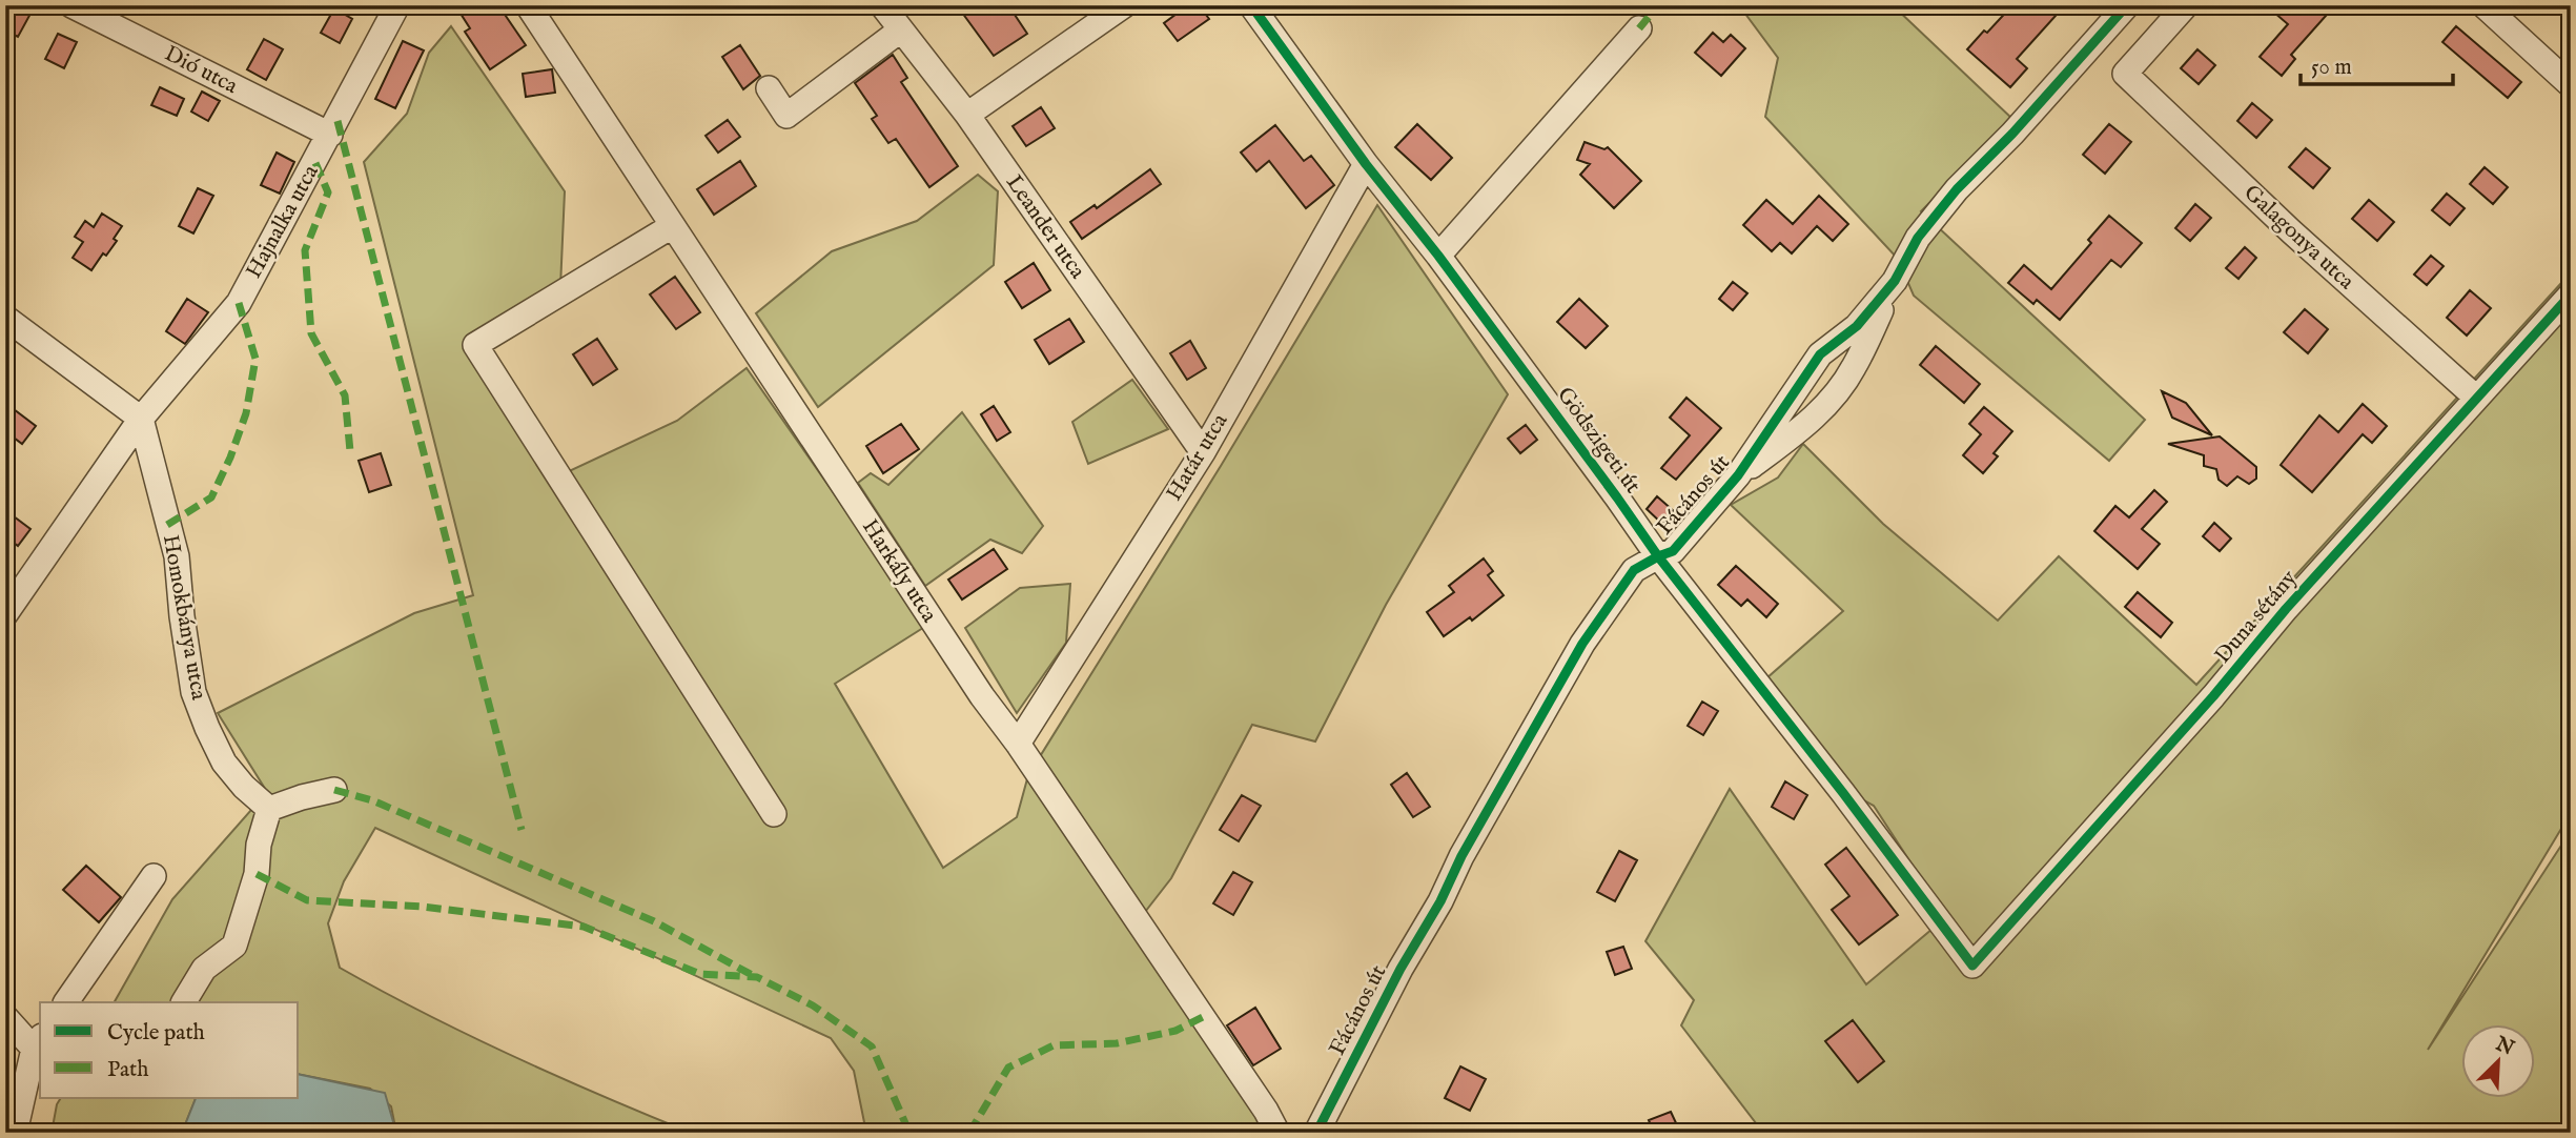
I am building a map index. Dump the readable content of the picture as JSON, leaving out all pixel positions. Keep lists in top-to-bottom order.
{
  "streets": {
    "street": [
      "Dió utca",
      "Hajnalka utca",
      "Leander utca",
      "Galagonya utca",
      "Gödszigeti út",
      "Határ utca",
      "Fácános út",
      "Harkály utca",
      "Homokbánya utca",
      "Duna sétány"
    ]
  },
  "crossings": [
    ["Dió utca", "Hajnalka utca"],
    ["Hajnalka utca", "Homokbánya utca"],
    ["Leander utca", "Határ utca"],
    ["Galagonya utca", "Duna sétány"],
    ["Gödszigeti út", "Határ utca"],
    ["Gödszigeti út", "Fácános út"],
    ["Gödszigeti út", "Duna sétány"],
    ["Határ utca", "Harkály utca"]
  ],
  "legend": ["Cycle path", "Path"],
  "scale_bar": "50 m",
  "north": "top right"
}
